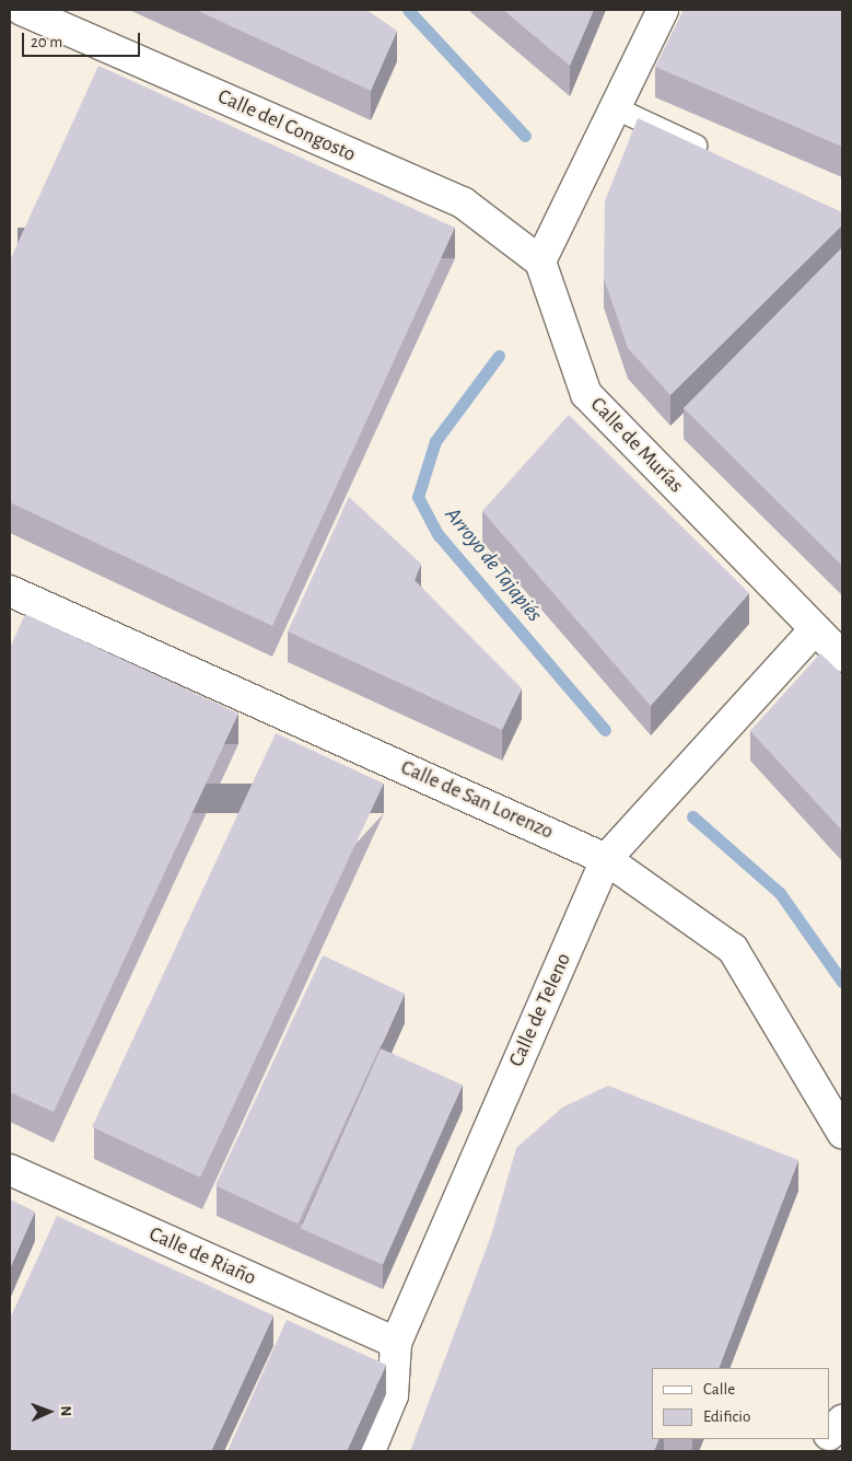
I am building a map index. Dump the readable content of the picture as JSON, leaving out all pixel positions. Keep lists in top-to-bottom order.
{
  "streets": {
    "street": [
      "Calle del Congosto",
      "Calle de Murías",
      "Calle de San Lorenzo",
      "Calle de Teleno",
      "Calle de Riaño"
    ]
  },
  "crossings": [
    ["Calle del Congosto", "Calle de Murías"],
    ["Calle de Murías", "Calle de Teleno"],
    ["Calle de San Lorenzo", "Calle de Teleno"],
    ["Calle de Teleno", "Calle de Riaño"]
  ],
  "water": ["Arroyo de Tajapiés"],
  "legend": ["Calle", "Edificio"],
  "scale_bar": "20 m",
  "north": "right"
}
